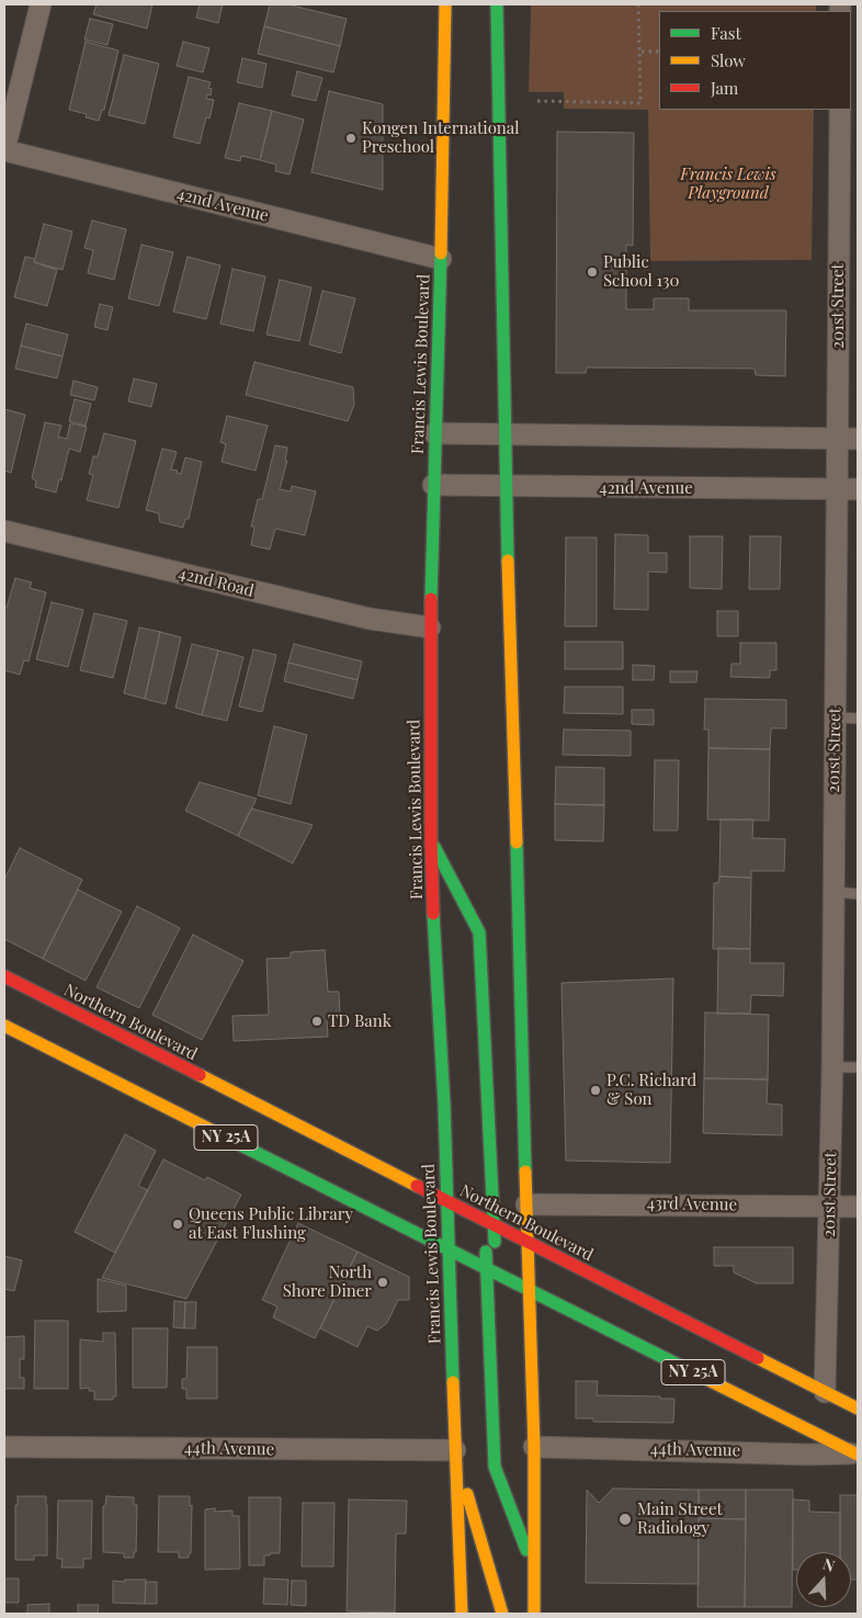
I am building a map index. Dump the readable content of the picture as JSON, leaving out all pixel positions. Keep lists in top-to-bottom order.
{
  "streets": {
    "main road": ["Francis Lewis Boulevard", "Northern Boulevard", "NY 25A"],
    "street": [
      "42nd Avenue",
      "201st Street",
      "42nd Road",
      "43rd Avenue",
      "44th Avenue"
    ]
  },
  "crossings": [
    ["42nd Avenue", "201st Street"],
    ["42nd Avenue", "Francis Lewis Boulevard"],
    ["201st Street", "Northern Boulevard"],
    ["201st Street", "43rd Avenue"],
    ["Francis Lewis Boulevard", "42nd Road"],
    ["Francis Lewis Boulevard", "Northern Boulevard"],
    ["Francis Lewis Boulevard", "NY 25A"],
    ["Francis Lewis Boulevard", "44th Avenue"],
    ["NY 25A", "44th Avenue"]
  ],
  "parks": ["Francis Lewis Playground"],
  "places": [
    "Kongen International Preschool",
    "Public School 130",
    "TD Bank",
    "P.C. Richard & Son",
    "Queens Public Library at East Flushing",
    "North Shore Diner",
    "Main Street Radiology"
  ],
  "legend": ["Fast", "Slow", "Jam"],
  "north": "top"
}
